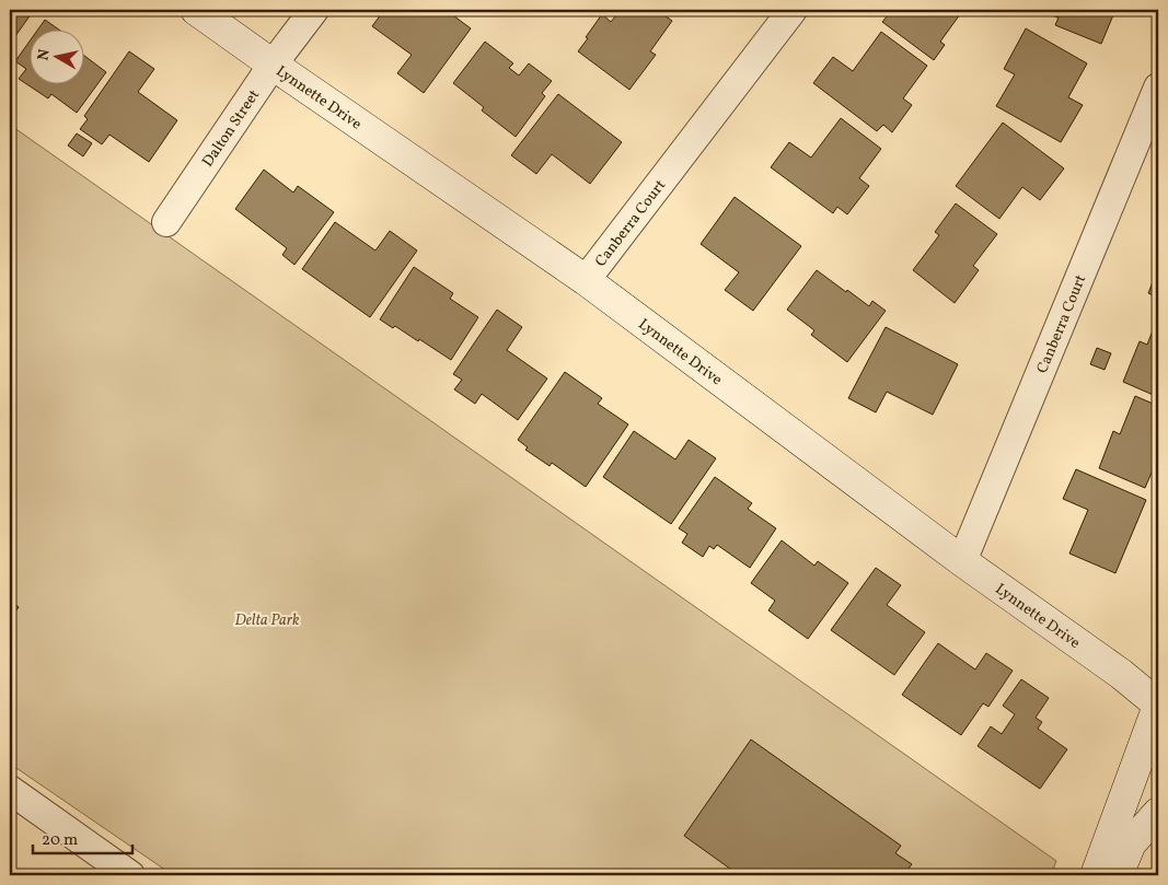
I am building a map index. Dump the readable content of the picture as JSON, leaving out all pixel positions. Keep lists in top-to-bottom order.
{
  "streets": {
    "street": ["Lynnette Drive", "Dalton Street", "Canberra Court"]
  },
  "crossings": [
    ["Lynnette Drive", "Dalton Street"],
    ["Lynnette Drive", "Canberra Court"]
  ],
  "parks": ["Delta Park"],
  "scale_bar": "20 m",
  "north": "left"
}
